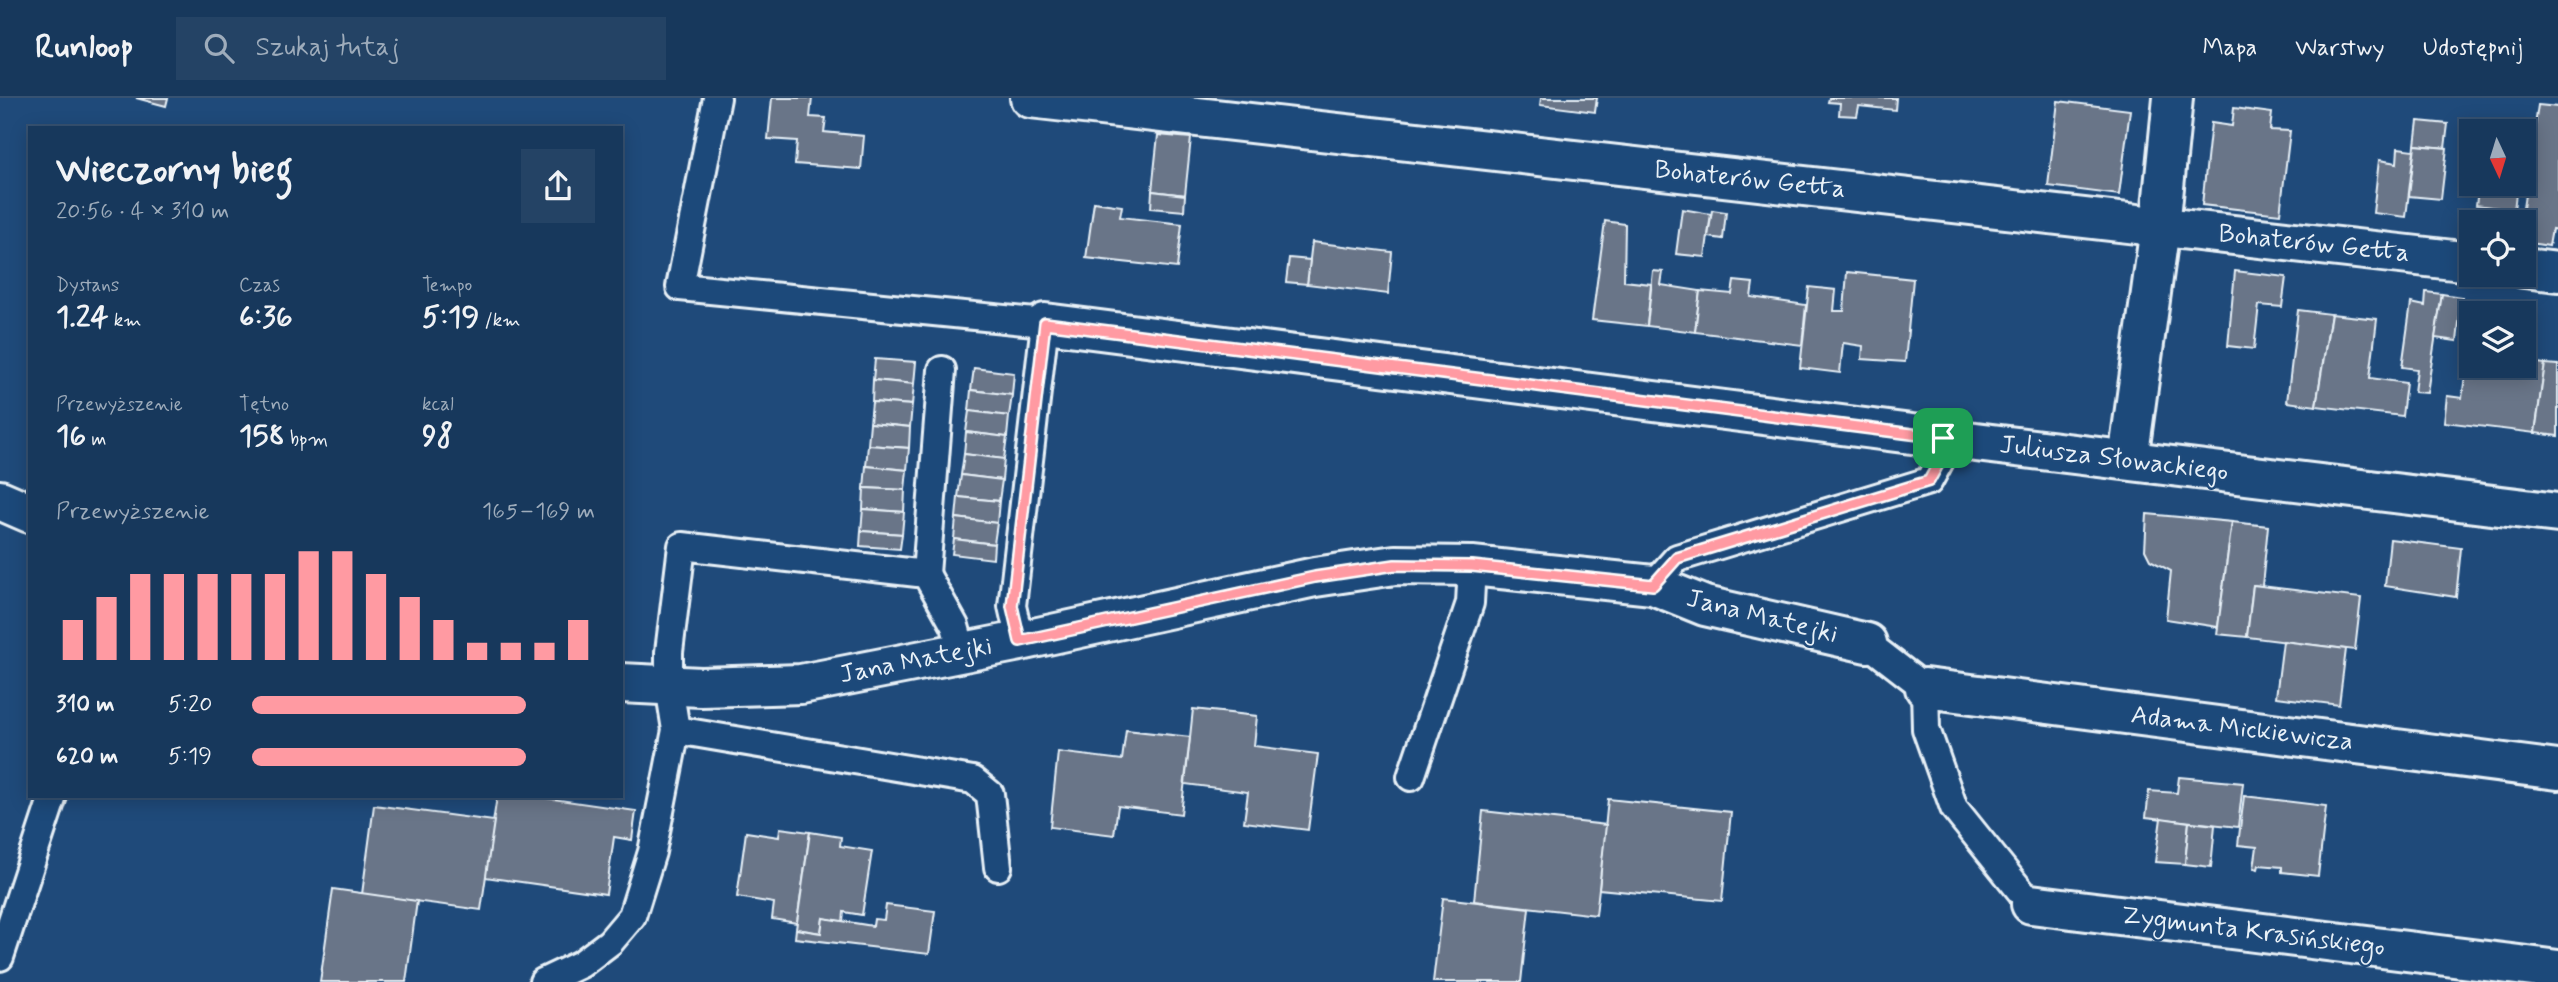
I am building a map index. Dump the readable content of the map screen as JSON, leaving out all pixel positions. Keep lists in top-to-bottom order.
{
  "streets": {
    "street": [
      "Bohaterów Getta",
      "Juliusza Słowackiego",
      "Jana Matejki",
      "Adama Mickiewicza",
      "Zygmunta Krasińskiego"
    ]
  },
  "north": "bottom",
  "page": {
    "header": "Runloop",
    "search": "Szukaj tutaj",
    "nav": ["Mapa", "Warstwy", "Udostępnij"],
    "heading": ["Wieczorny bieg", "20:56 · 4 × 310 m"],
    "stats": [
      ["Dystans", "1.24 km"],
      ["Czas", "6:36"],
      ["Tempo", "5:19 /km"],
      ["Przewyższenie", "16 m"],
      ["Tętno", "158 bpm"],
      ["kcal", "98"]
    ],
    "chart": ["Przewyższenie", "165–169 m"],
    "list": [
      {
        "name": "310 m",
        "note": "5:20"
      },
      {
        "name": "620 m",
        "note": "5:19"
      }
    ]
  }
}
